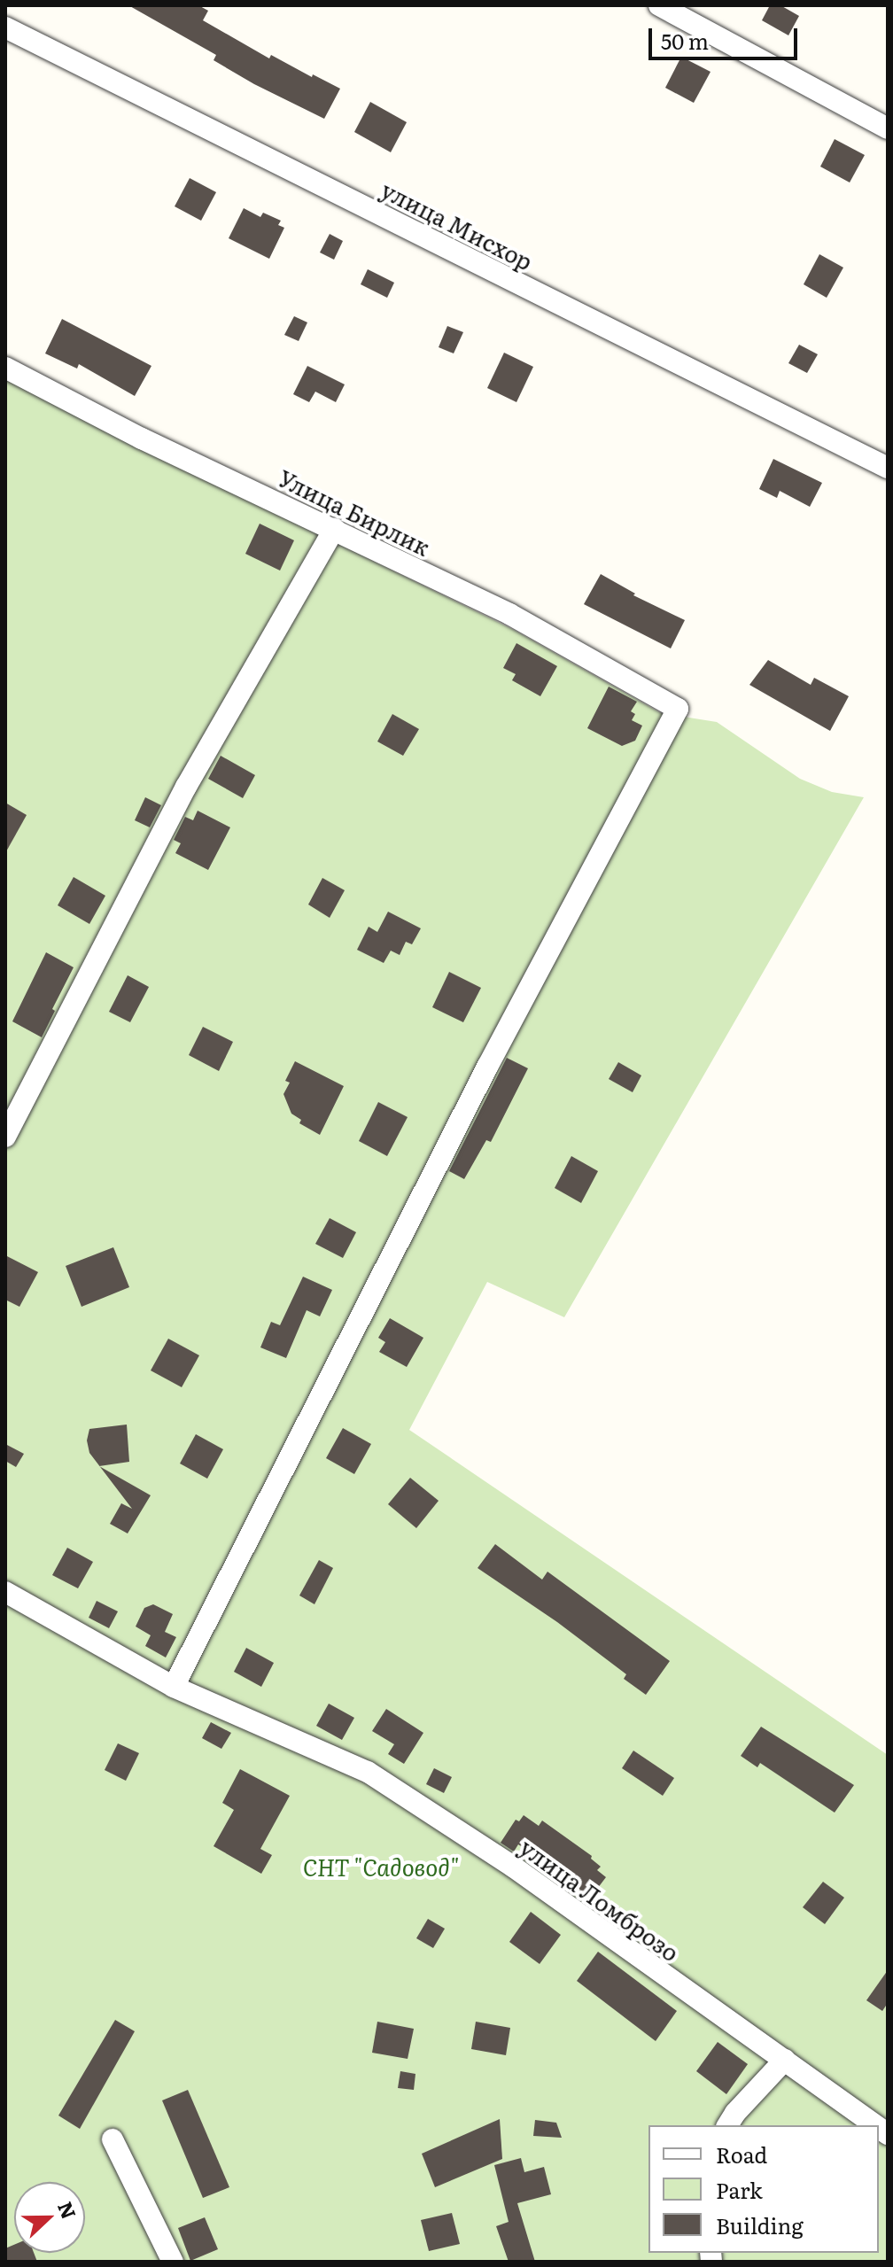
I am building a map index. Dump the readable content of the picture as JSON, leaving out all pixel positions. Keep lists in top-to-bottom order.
{
  "streets": {
    "street": ["улица Мисхор", "Улица Бирлик", "улица Ломброзо"]
  },
  "crossings": [
    ["Улица Бирлик", "улица Ломброзо"]
  ],
  "parks": ["СНТ \"Садовод\""],
  "legend": ["Road", "Park", "Building"],
  "scale_bar": "50 m",
  "north": "right"
}
